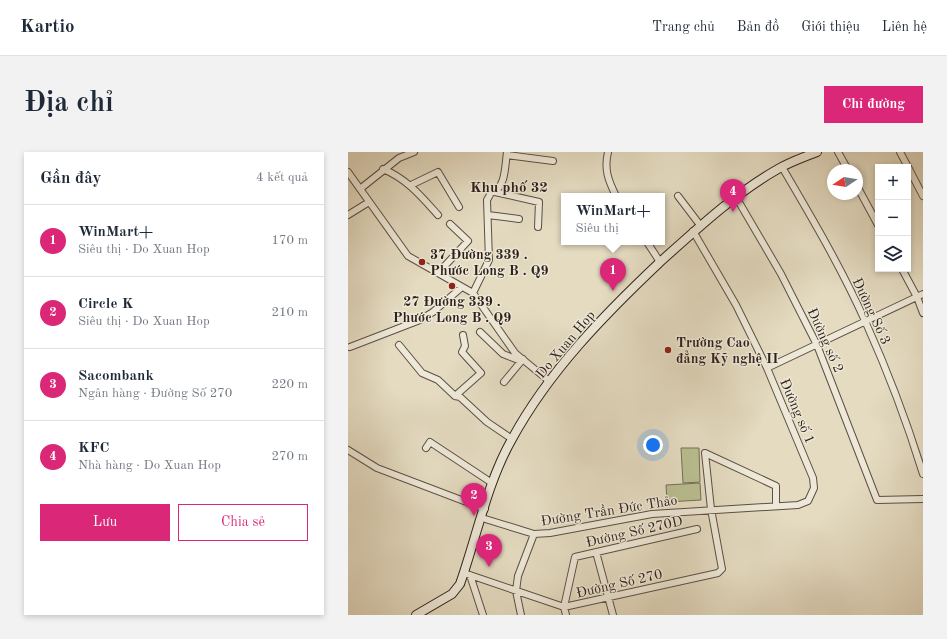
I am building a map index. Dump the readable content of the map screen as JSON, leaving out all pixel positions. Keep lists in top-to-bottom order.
{
  "streets": {
    "main road": ["Do Xuan Hop"],
    "street": [
      "Đường Số 3",
      "Đường số 2",
      "Đường số 1",
      "Đường Trần Đức Thảo",
      "Đường Số 270D",
      "Đường Số 270"
    ]
  },
  "crossings": [
    ["Đường Số 3", "Do Xuan Hop"],
    ["Đường số 2", "Do Xuan Hop"],
    ["Do Xuan Hop", "Đường số 1"],
    ["Do Xuan Hop", "Đường Trần Đức Thảo"],
    ["Do Xuan Hop", "Đường Số 270"],
    ["Đường số 1", "Đường Trần Đức Thảo"],
    ["Đường Trần Đức Thảo", "Đường Số 270"],
    ["Đường Số 270D", "Đường Số 270"]
  ],
  "districts": ["Khu phố 32"],
  "places": ["37 Đường 339 . Phước Long B . Q9", "27 Đường 339 . Phước Long B . Q9", "Trường Cao đẳng Kỹ nghệ II"],
  "north": "left",
  "page": {
    "header": "Kartio",
    "nav": [
      "Trang chủ",
      "Bản đồ",
      "Giới thiệu",
      "Liên hệ"
    ],
    "buttons": [
      "Chỉ đường",
      ["Lưu", "Chia sẻ"]
    ],
    "title": "Địa chỉ",
    "heading": ["Gần đây", "4 kết quả"],
    "map_buttons": ["+", "−"],
    "pins": [
      "4",
      "1",
      "2",
      "3"
    ],
    "popup": ["WinMart+", "Siêu thị"],
    "list": [
      {
        "mark": "1",
        "name": "WinMart+",
        "note": "Siêu thị · Do Xuan Hop",
        "value": "170 m"
      },
      {
        "mark": "2",
        "name": "Circle K",
        "note": "Siêu thị · Do Xuan Hop",
        "value": "210 m"
      },
      {
        "mark": "3",
        "name": "Sacombank",
        "note": "Ngân hàng · Đường Số 270",
        "value": "220 m"
      },
      {
        "mark": "4",
        "name": "KFC",
        "note": "Nhà hàng · Do Xuan Hop",
        "value": "270 m"
      }
    ]
  }
}
